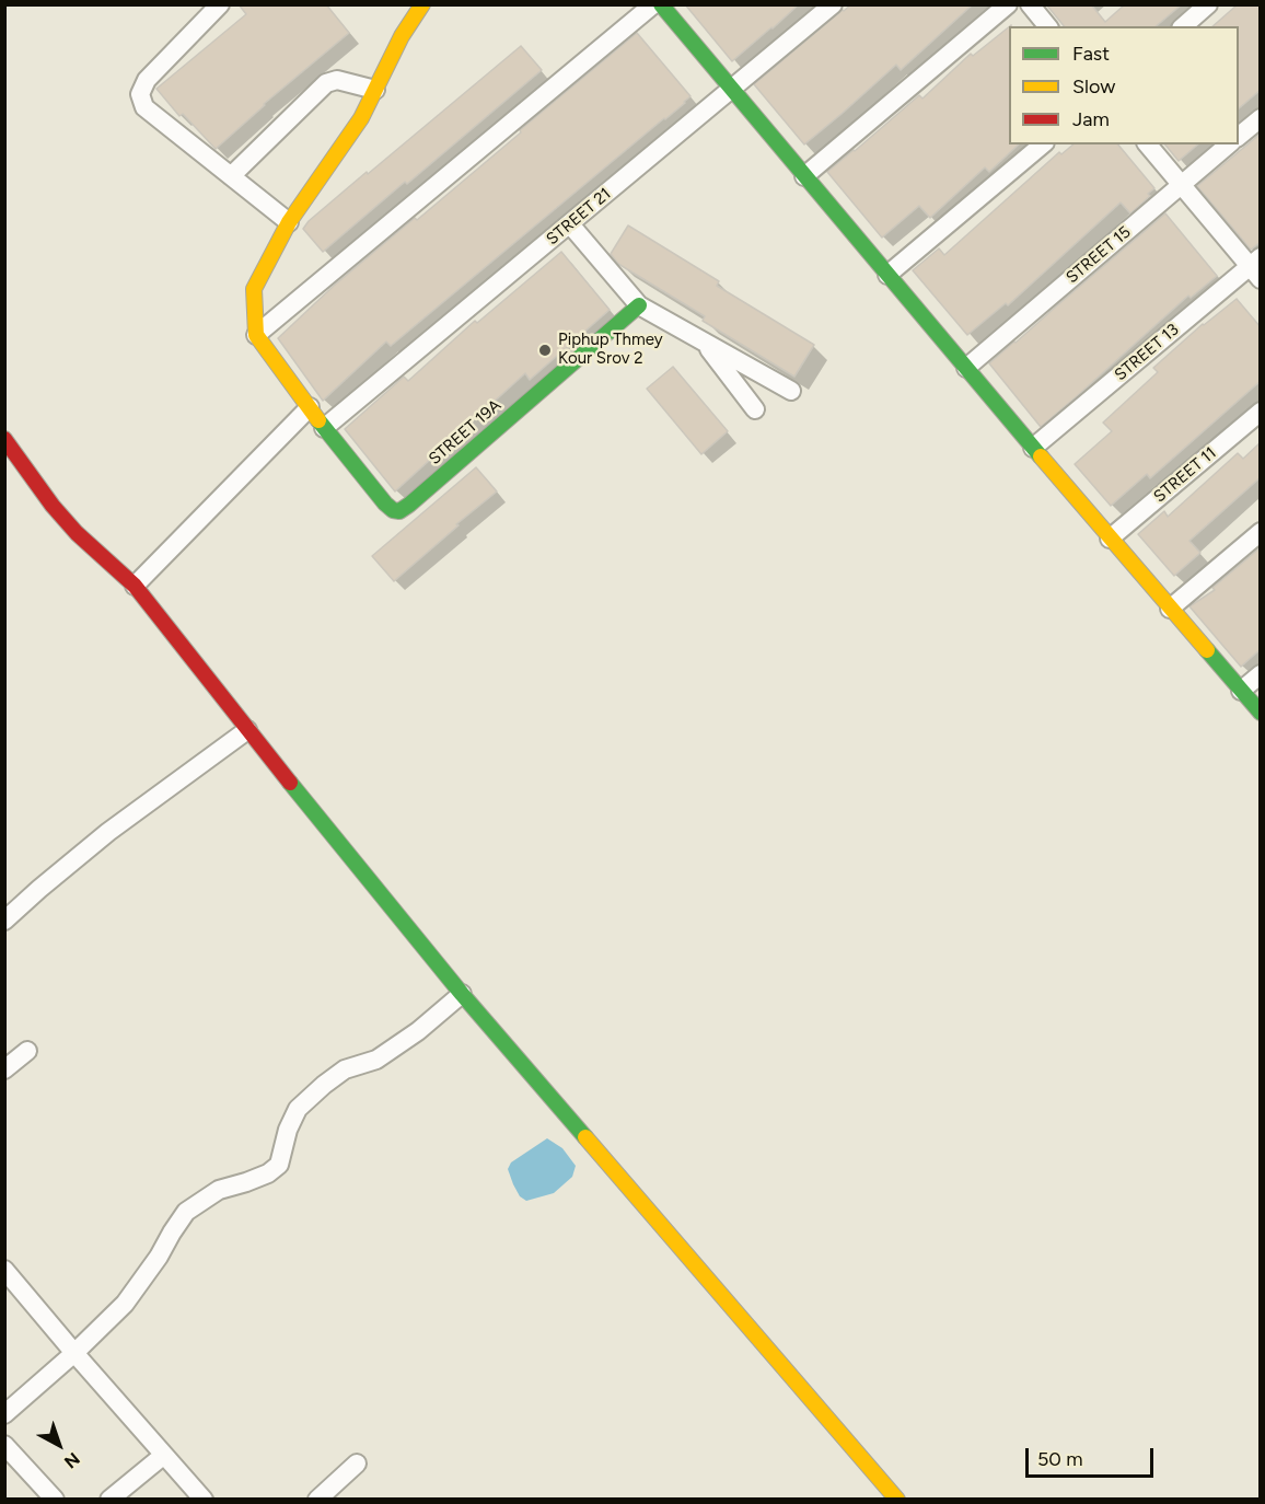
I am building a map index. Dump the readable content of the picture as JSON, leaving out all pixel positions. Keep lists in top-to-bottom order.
{
  "streets": {
    "street": [
      "STREET 21",
      "STREET 15",
      "STREET 13",
      "STREET 19A",
      "STREET 11"
    ]
  },
  "crossings": [
    ["STREET 21", "STREET 19A"]
  ],
  "places": ["Piphup Thmey Kour Srov 2"],
  "legend": ["Fast", "Slow", "Jam"],
  "scale_bar": "50 m",
  "north": "bottom right"
}
